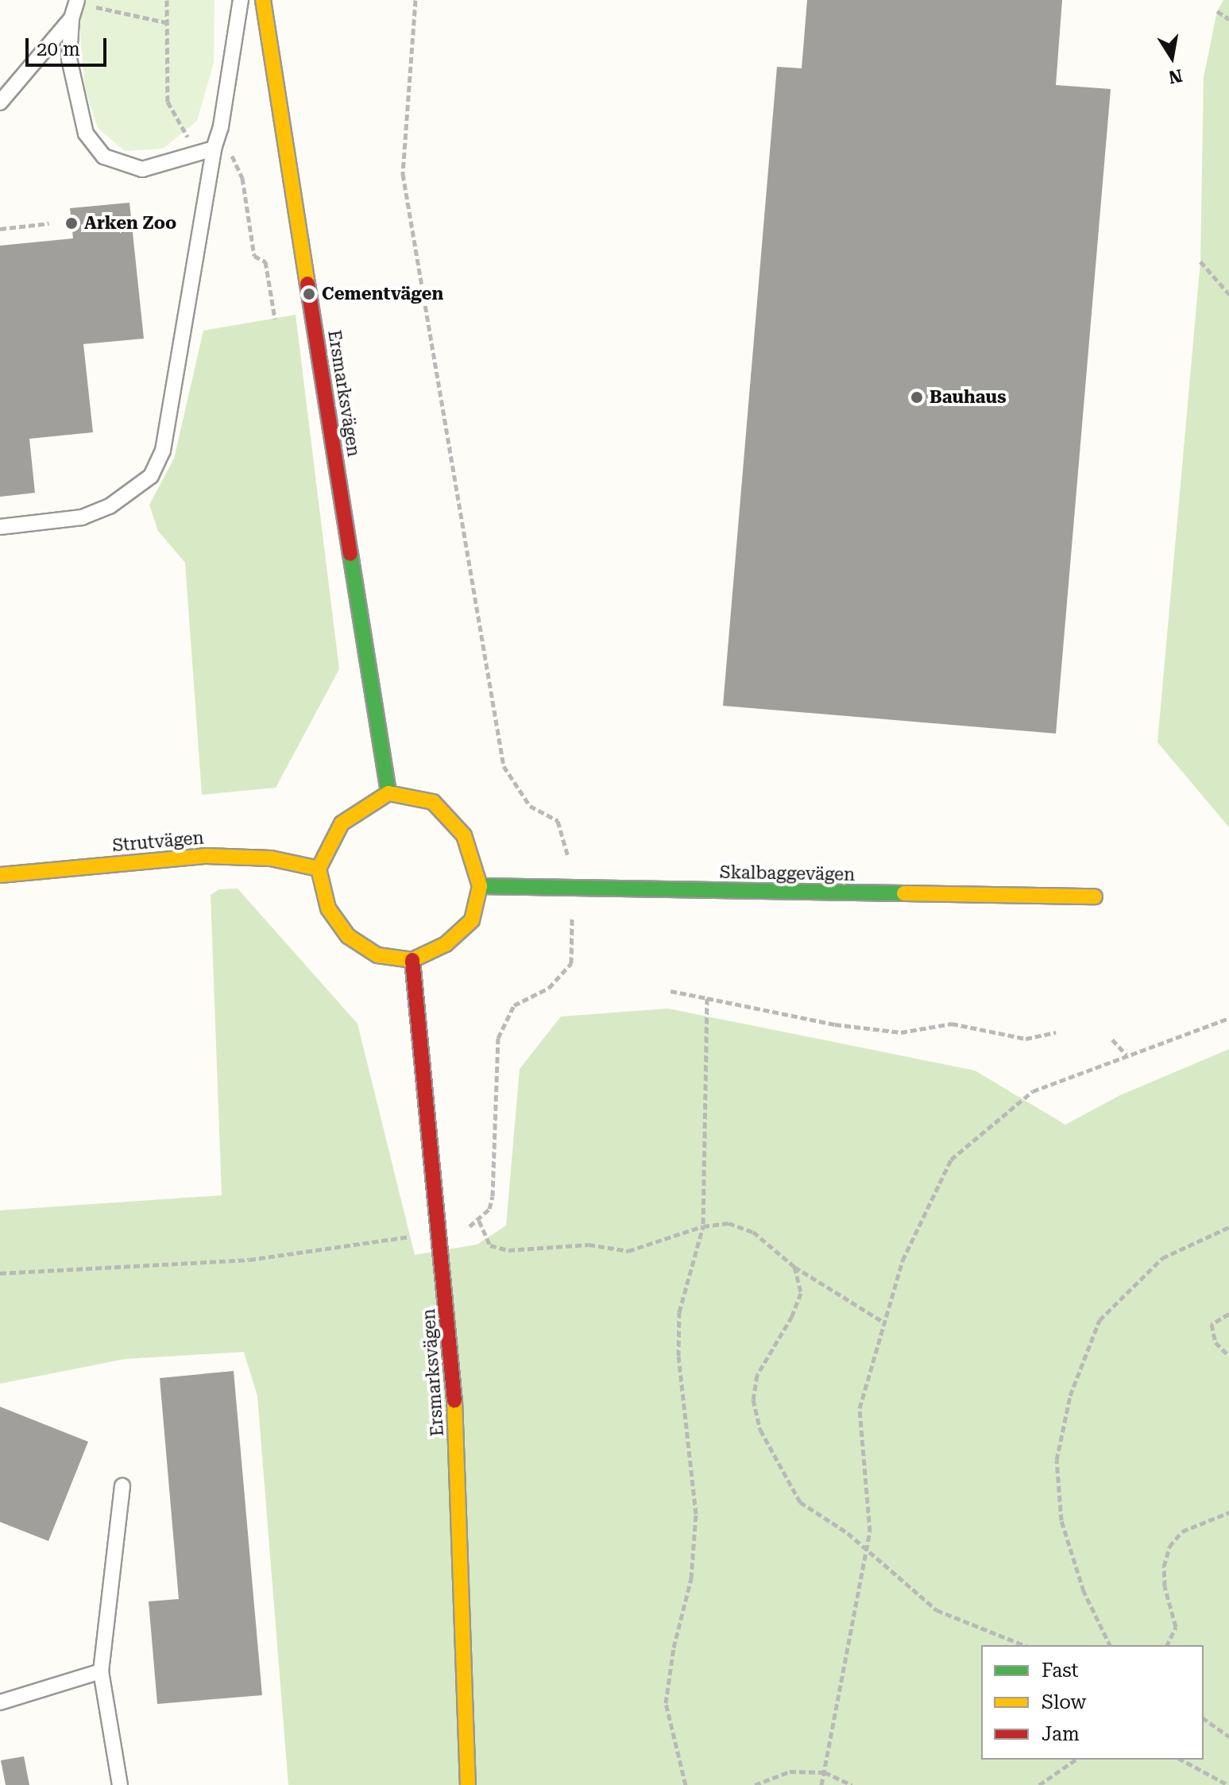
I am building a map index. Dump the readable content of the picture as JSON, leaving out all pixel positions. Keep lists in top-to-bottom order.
{
  "streets": {
    "main road": ["Ersmarksvägen", "Strutvägen", "Skalbaggevägen"]
  },
  "crossings": [
    ["Ersmarksvägen", "Strutvägen"],
    ["Ersmarksvägen", "Skalbaggevägen"],
    ["Strutvägen", "Skalbaggevägen"]
  ],
  "places": ["Arken Zoo", "Cementvägen", "Bauhaus"],
  "legend": ["Fast", "Slow", "Jam"],
  "scale_bar": "20 m",
  "north": "bottom"
}
